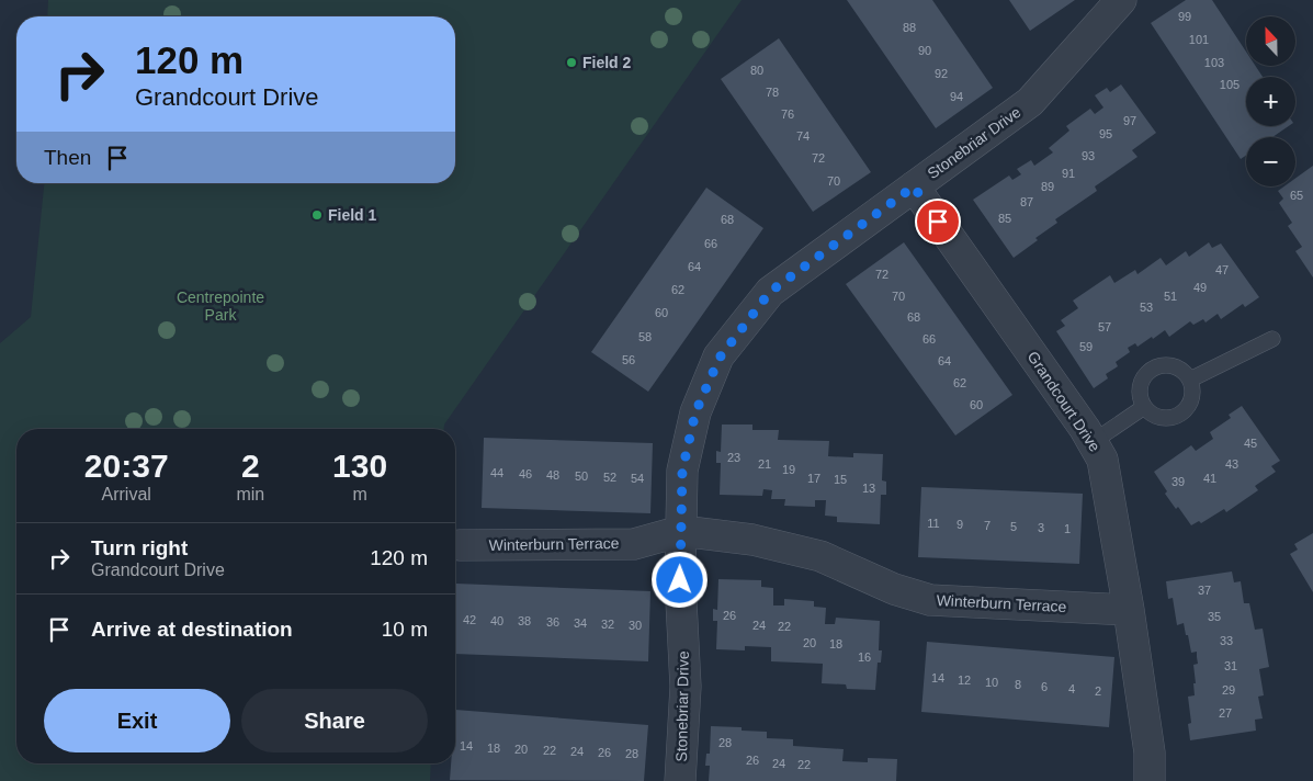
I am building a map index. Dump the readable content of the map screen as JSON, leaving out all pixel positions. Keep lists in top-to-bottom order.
{
  "streets": {
    "street": ["Stonebriar Drive", "Grandcourt Drive", "Winterburn Terrace"]
  },
  "crossings": [
    ["Stonebriar Drive", "Grandcourt Drive"],
    ["Stonebriar Drive", "Winterburn Terrace"],
    ["Grandcourt Drive", "Winterburn Terrace"]
  ],
  "parks": ["Centrepointe Park"],
  "places": ["Field 2", "Field 1"],
  "house_numbers": [
    "99",
    "88",
    "101",
    "90",
    "103",
    "80",
    "92",
    "105",
    "78",
    "94",
    "76",
    "97",
    "95",
    "74",
    "93",
    "72",
    "91",
    "70",
    "89",
    "65",
    "87",
    "85",
    "68",
    "66",
    "64",
    "47",
    "72",
    "49",
    "62",
    "70",
    "51",
    "53",
    "60",
    "68",
    "57",
    "58",
    "66",
    "59",
    "56",
    "64",
    "62",
    "60",
    "45",
    "23",
    "21",
    "43",
    "19",
    "44",
    "46",
    "48",
    "50",
    "52",
    "54",
    "17",
    "41",
    "15",
    "39",
    "13",
    "11",
    "9",
    "7",
    "5",
    "3",
    "1",
    "37",
    "26",
    "35",
    "42",
    "40",
    "38",
    "36",
    "34",
    "32",
    "30",
    "24",
    "22",
    "33",
    "20",
    "18",
    "16",
    "31",
    "14",
    "12",
    "10",
    "8",
    "6",
    "4",
    "29",
    "2",
    "27",
    "28",
    "14",
    "18",
    "20",
    "22",
    "24",
    "26",
    "28",
    "26",
    "24",
    "22"
  ],
  "north": "top",
  "page": {
    "map_buttons": ["+", "−"],
    "turn": ["120 m", "Grandcourt Drive"],
    "then": "Then",
    "eta": [
      "20:37",
      "Arrival",
      "2",
      "min",
      "130",
      "m"
    ],
    "list": [
      {
        "name": "Turn right",
        "note": "Grandcourt Drive",
        "value": "120 m"
      },
      {
        "name": "Arrive at destination",
        "value": "10 m"
      }
    ],
    "buttons": ["Exit", "Share"]
  }
}
